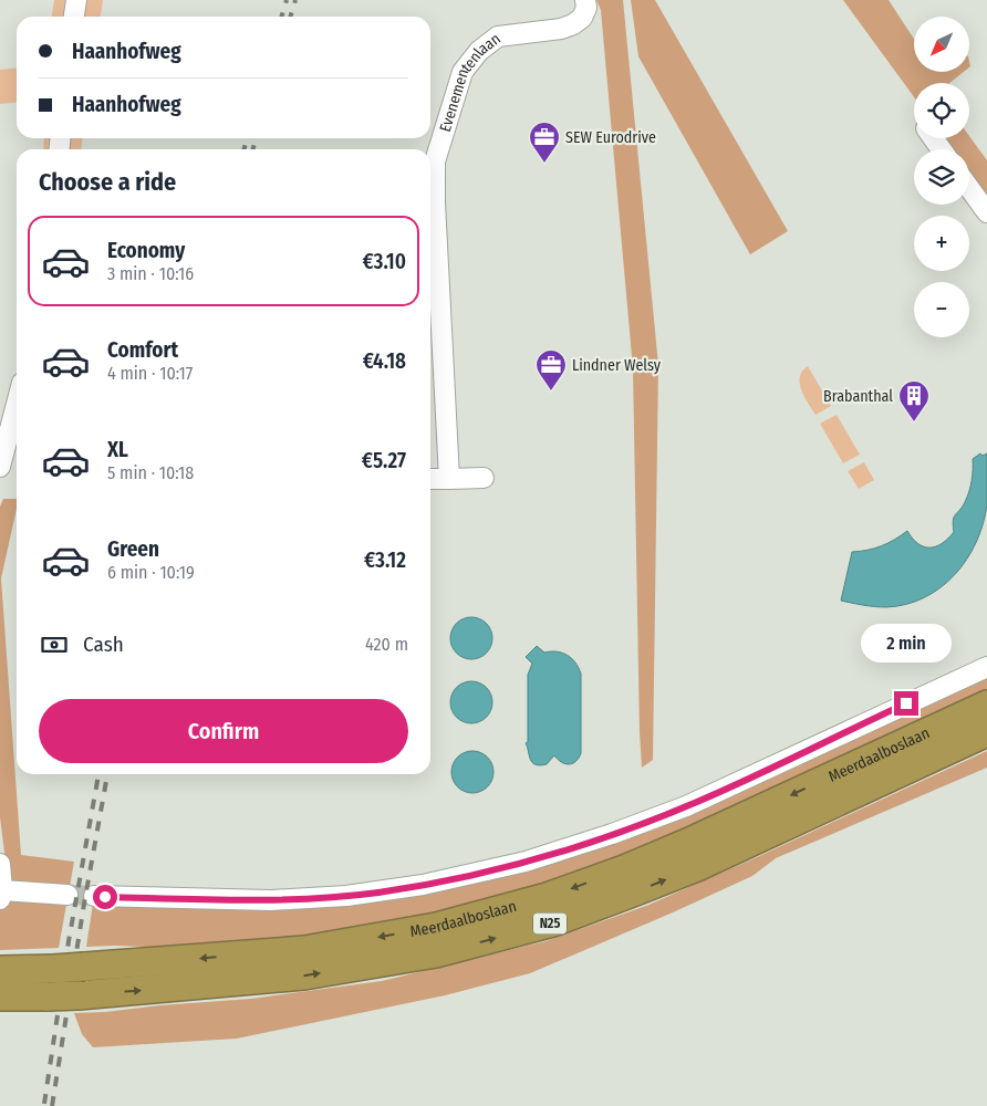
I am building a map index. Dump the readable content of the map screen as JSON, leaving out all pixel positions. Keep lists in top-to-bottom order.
{
  "streets": {
    "highway": ["Meerdaalboslaan", "N25"],
    "street": ["Evenementenlaan"]
  },
  "places": {
    "office": ["SEW Eurodrive", "Lindner Welsy"],
    "building": ["Brabanthal"]
  },
  "north": "bottom left",
  "page": {
    "map_buttons": ["+", "−"],
    "banner": ["Haanhofweg", "Haanhofweg"],
    "heading": "Choose a ride",
    "list": [
      {
        "name": "Economy",
        "note": "3 min · 10:16",
        "value": "€3.10"
      },
      {
        "name": "Comfort",
        "note": "4 min · 10:17",
        "value": "€4.18"
      },
      {
        "name": "XL",
        "note": "5 min · 10:18",
        "value": "€5.27"
      },
      {
        "name": "Green",
        "note": "6 min · 10:19",
        "value": "€3.12"
      }
    ],
    "pay": ["Cash", "420 m"],
    "bubble": "2 min",
    "buttons": "Confirm"
  }
}
